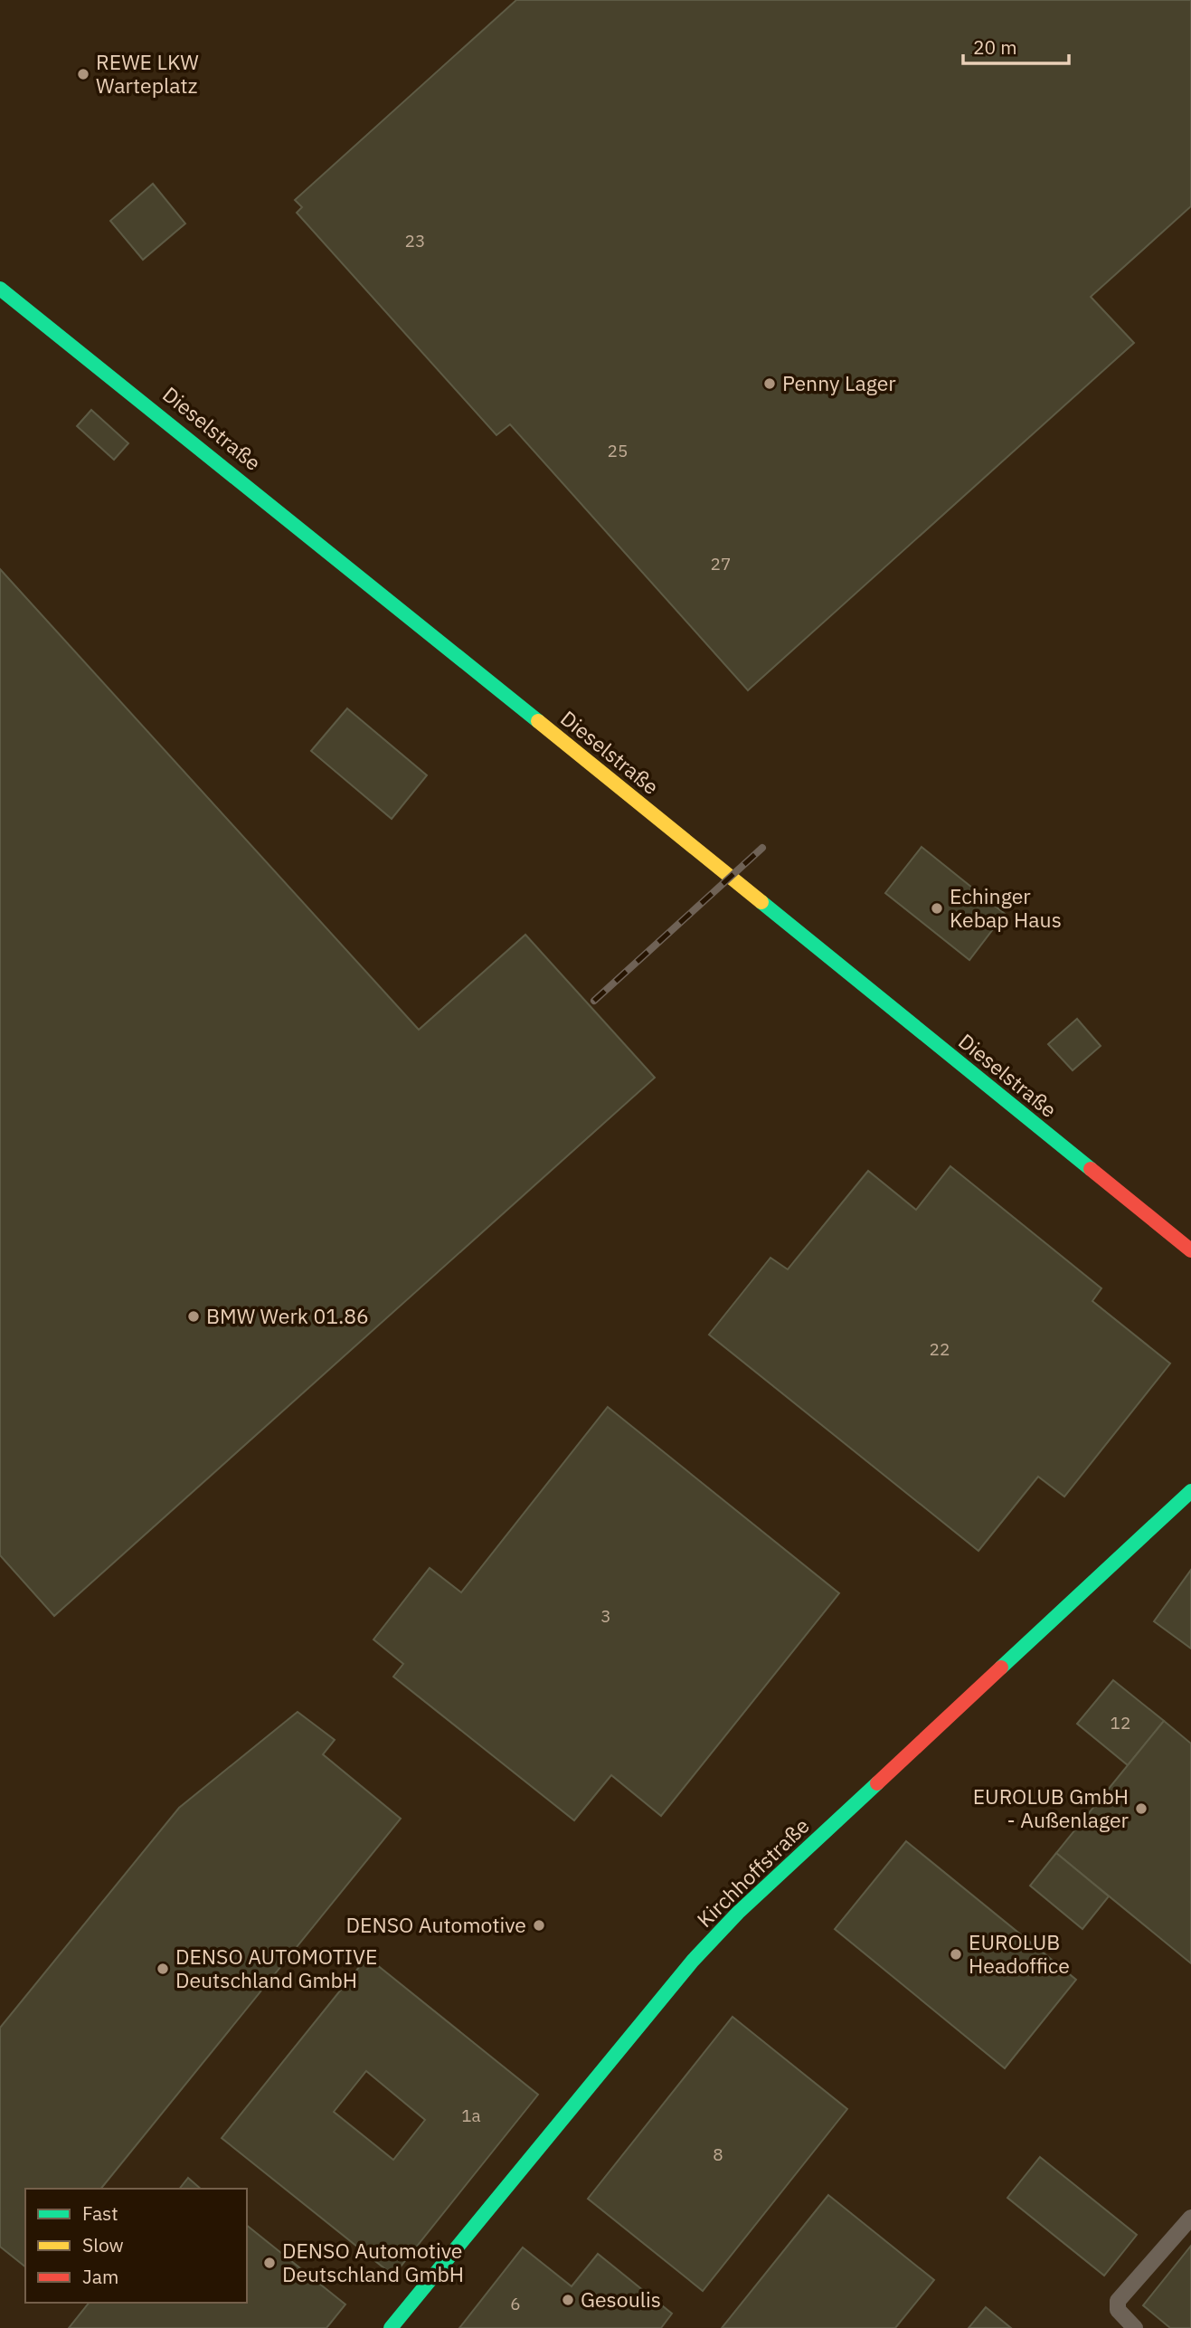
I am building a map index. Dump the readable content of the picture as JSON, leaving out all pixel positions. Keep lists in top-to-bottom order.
{
  "streets": {
    "street": ["Dieselstraße", "Kirchhoffstraße"]
  },
  "places": [
    "REWE LKW Warteplatz",
    "Penny Lager",
    "Echinger Kebap Haus",
    "BMW Werk 01.86",
    "EUROLUB GmbH - Außenlager",
    "DENSO Automotive",
    "EUROLUB Headoffice",
    "DENSO AUTOMOTIVE Deutschland GmbH",
    "DENSO Automotive Deutschland GmbH",
    "Gesoulis"
  ],
  "house_numbers": [
    "23",
    "25",
    "27",
    "22",
    "3",
    "12",
    "1a",
    "8",
    "6"
  ],
  "legend": ["Fast", "Slow", "Jam"],
  "scale_bar": "20 m"
}
